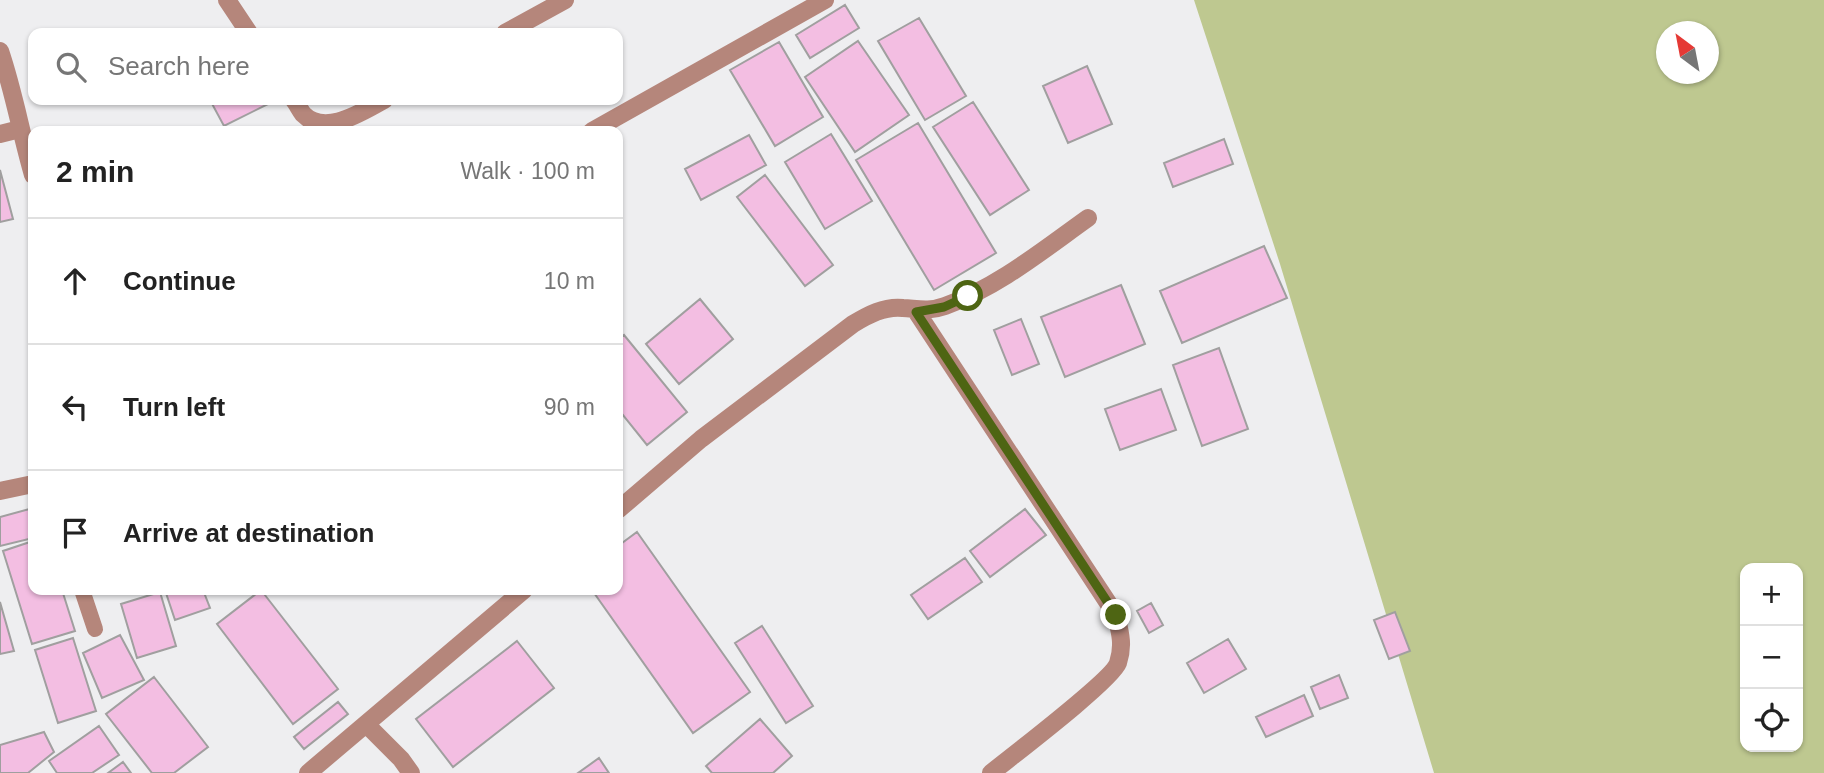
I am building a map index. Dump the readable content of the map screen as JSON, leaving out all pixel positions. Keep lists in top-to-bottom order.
{
  "north": "top left",
  "page": {
    "search": "Search here",
    "heading": ["2 min", "Walk · 100 m"],
    "list": [
      ["Continue", "10 m"],
      ["Turn left", "90 m"],
      "Arrive at destination"
    ],
    "map_buttons": ["+", "−"]
  }
}
